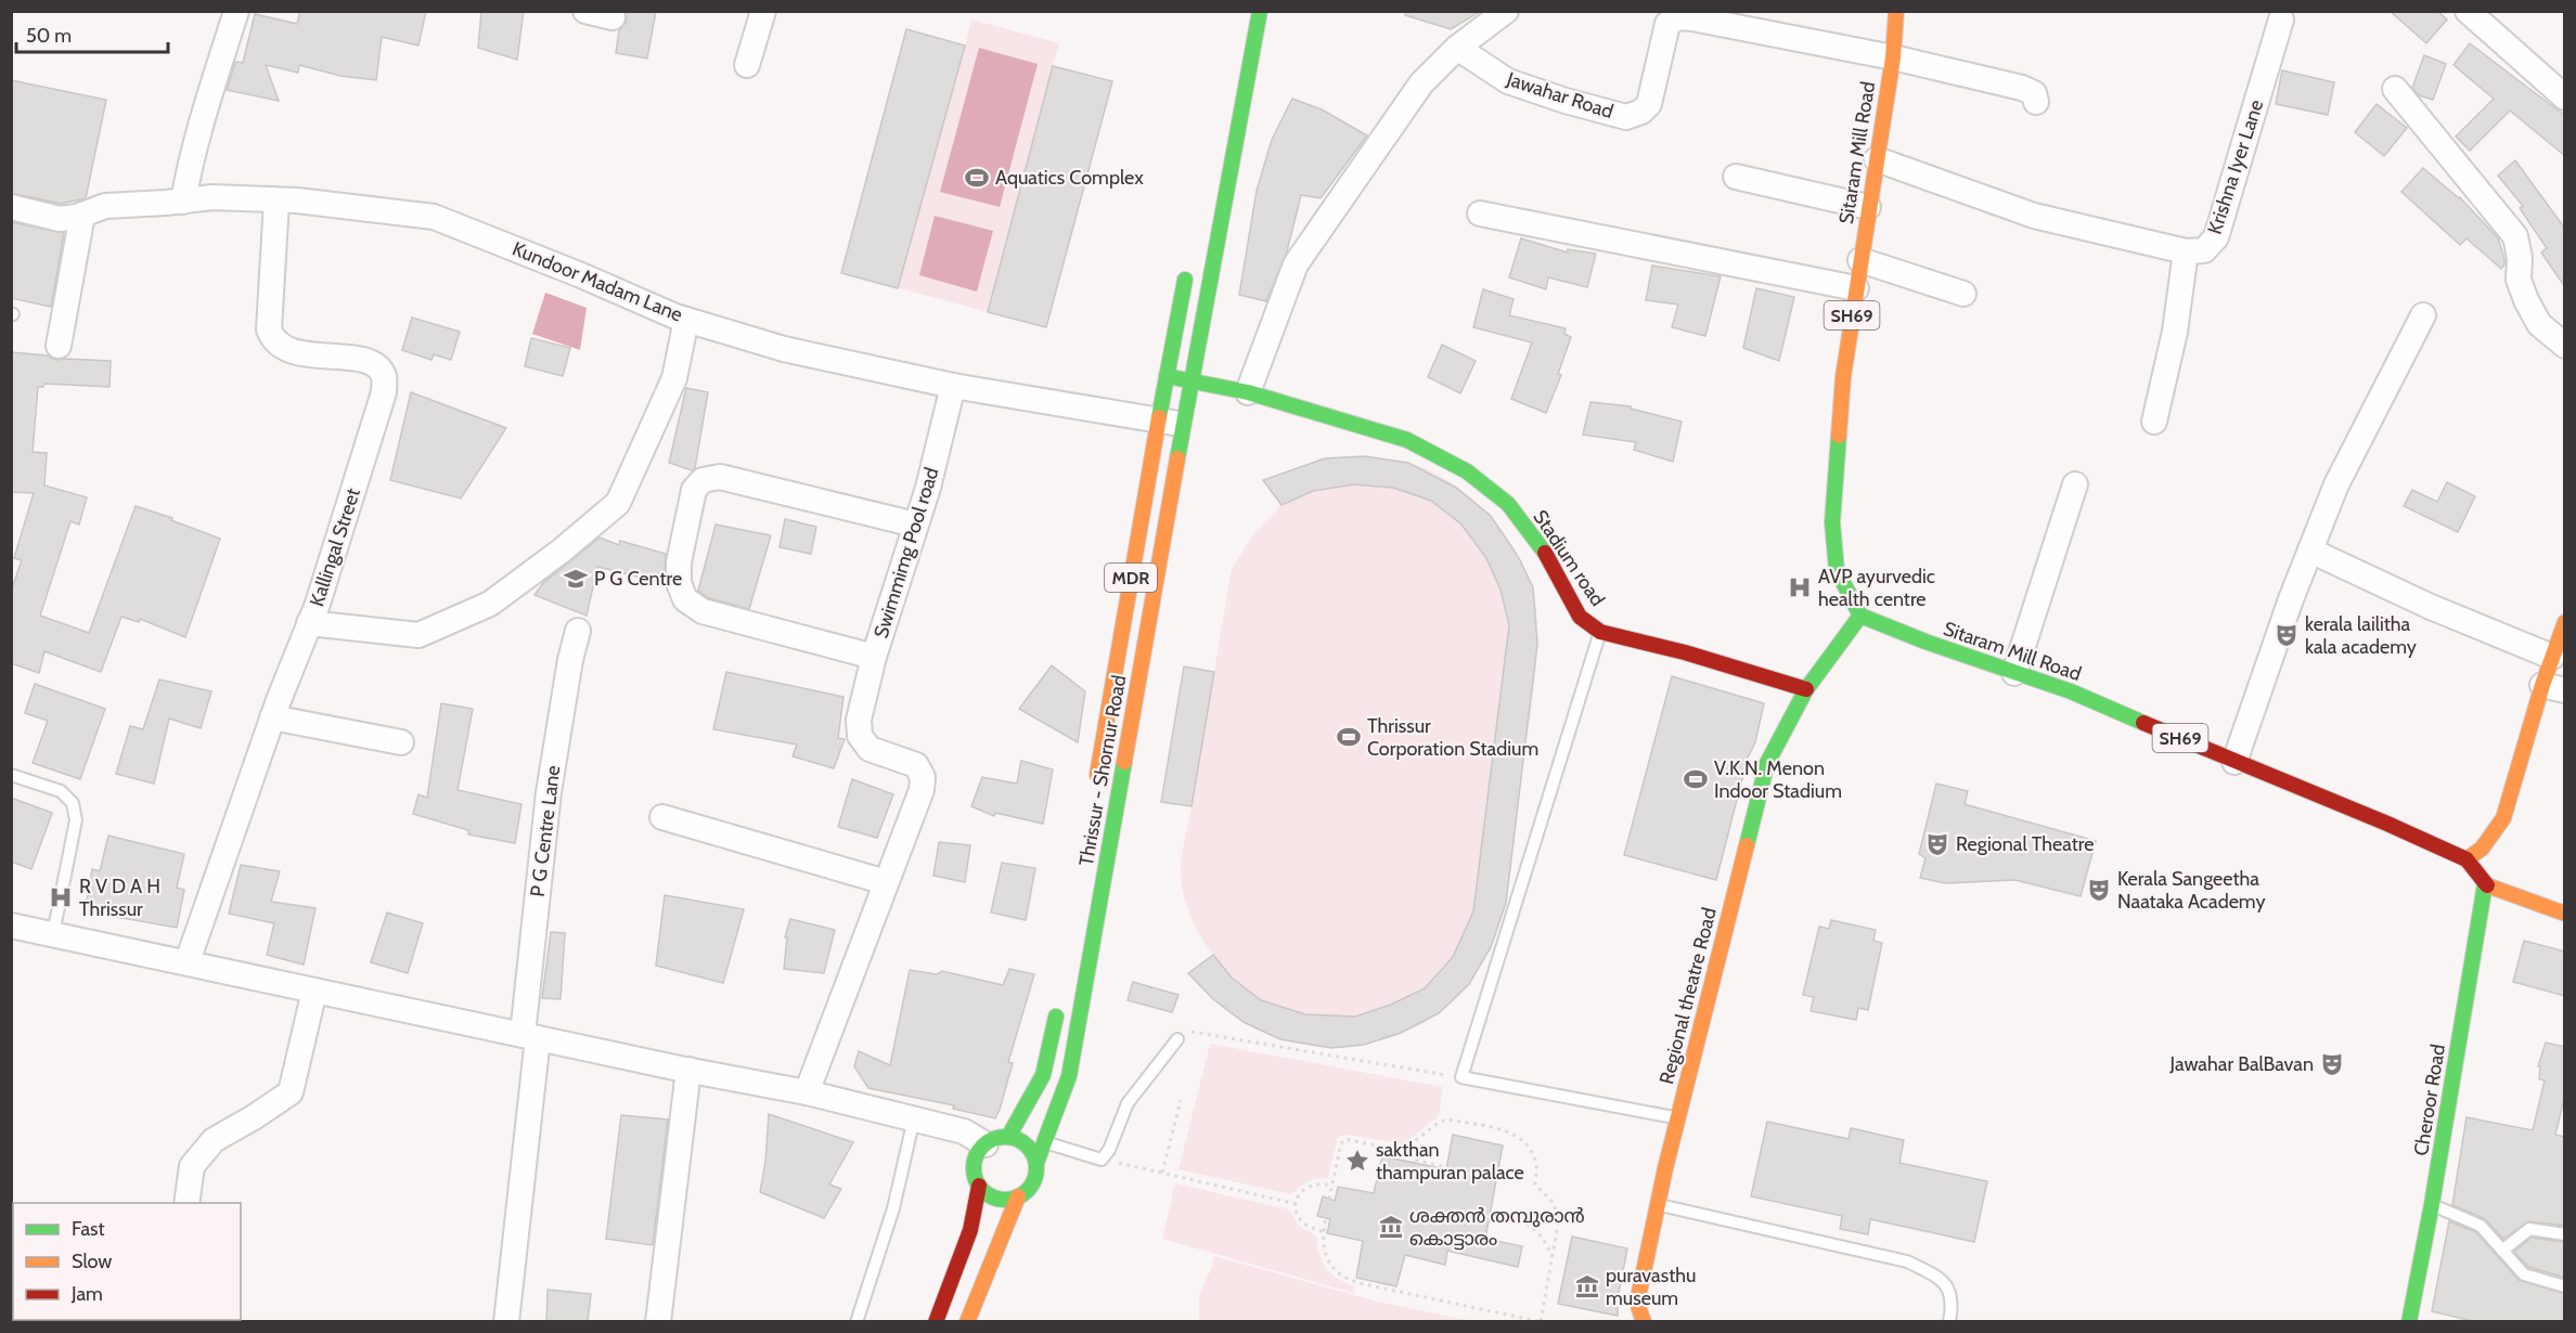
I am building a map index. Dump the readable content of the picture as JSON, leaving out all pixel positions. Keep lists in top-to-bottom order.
{
  "streets": {
    "main road": [
      "Sitaram Mill Road",
      "SH69",
      "Stadium road",
      "MDR",
      "Thrissur - Shornur Road",
      "Regional theatre Road",
      "Cheroor Road"
    ],
    "street": [
      "Jawahar Road",
      "Krishna Iyer Lane",
      "Kundoor Madam Lane",
      "Kallingal Street",
      "Swimmimg Pool road",
      "P G Centre Lane"
    ]
  },
  "crossings": [
    ["Jawahar Road", "Sitaram Mill Road"],
    ["Sitaram Mill Road", "Krishna Iyer Lane"],
    ["Sitaram Mill Road", "Cheroor Road"],
    ["Kundoor Madam Lane", "Kallingal Street"],
    ["Kundoor Madam Lane", "Swimmimg Pool road"],
    ["Kundoor Madam Lane", "MDR"],
    ["Kundoor Madam Lane", "Thrissur - Shornur Road"],
    ["Stadium road", "MDR"],
    ["Stadium road", "Thrissur - Shornur Road"],
    ["Stadium road", "Regional theatre Road"],
    ["MDR", "Thrissur - Shornur Road"]
  ],
  "places": {
    "sports": ["Aquatics Complex", "Thrissur Corporation Stadium", "V.K.N. Menon Indoor Stadium"],
    "school or university": ["P G Centre"],
    "hospital": ["AVP ayurvedic health centre", "R V D A H Thrissur"],
    "theatre": [
      "kerala lailitha kala academy",
      "Regional Theatre",
      "Kerala Sangeetha Naataka Academy",
      "Jawahar BalBavan"
    ],
    "place": ["sakthan thampuran palace"],
    "museum": ["ശക്തൻ തമ്പുരാൻ കൊട്ടാരം", "puravasthu museum"]
  },
  "legend": ["Fast", "Slow", "Jam"],
  "scale_bar": "50 m"
}
